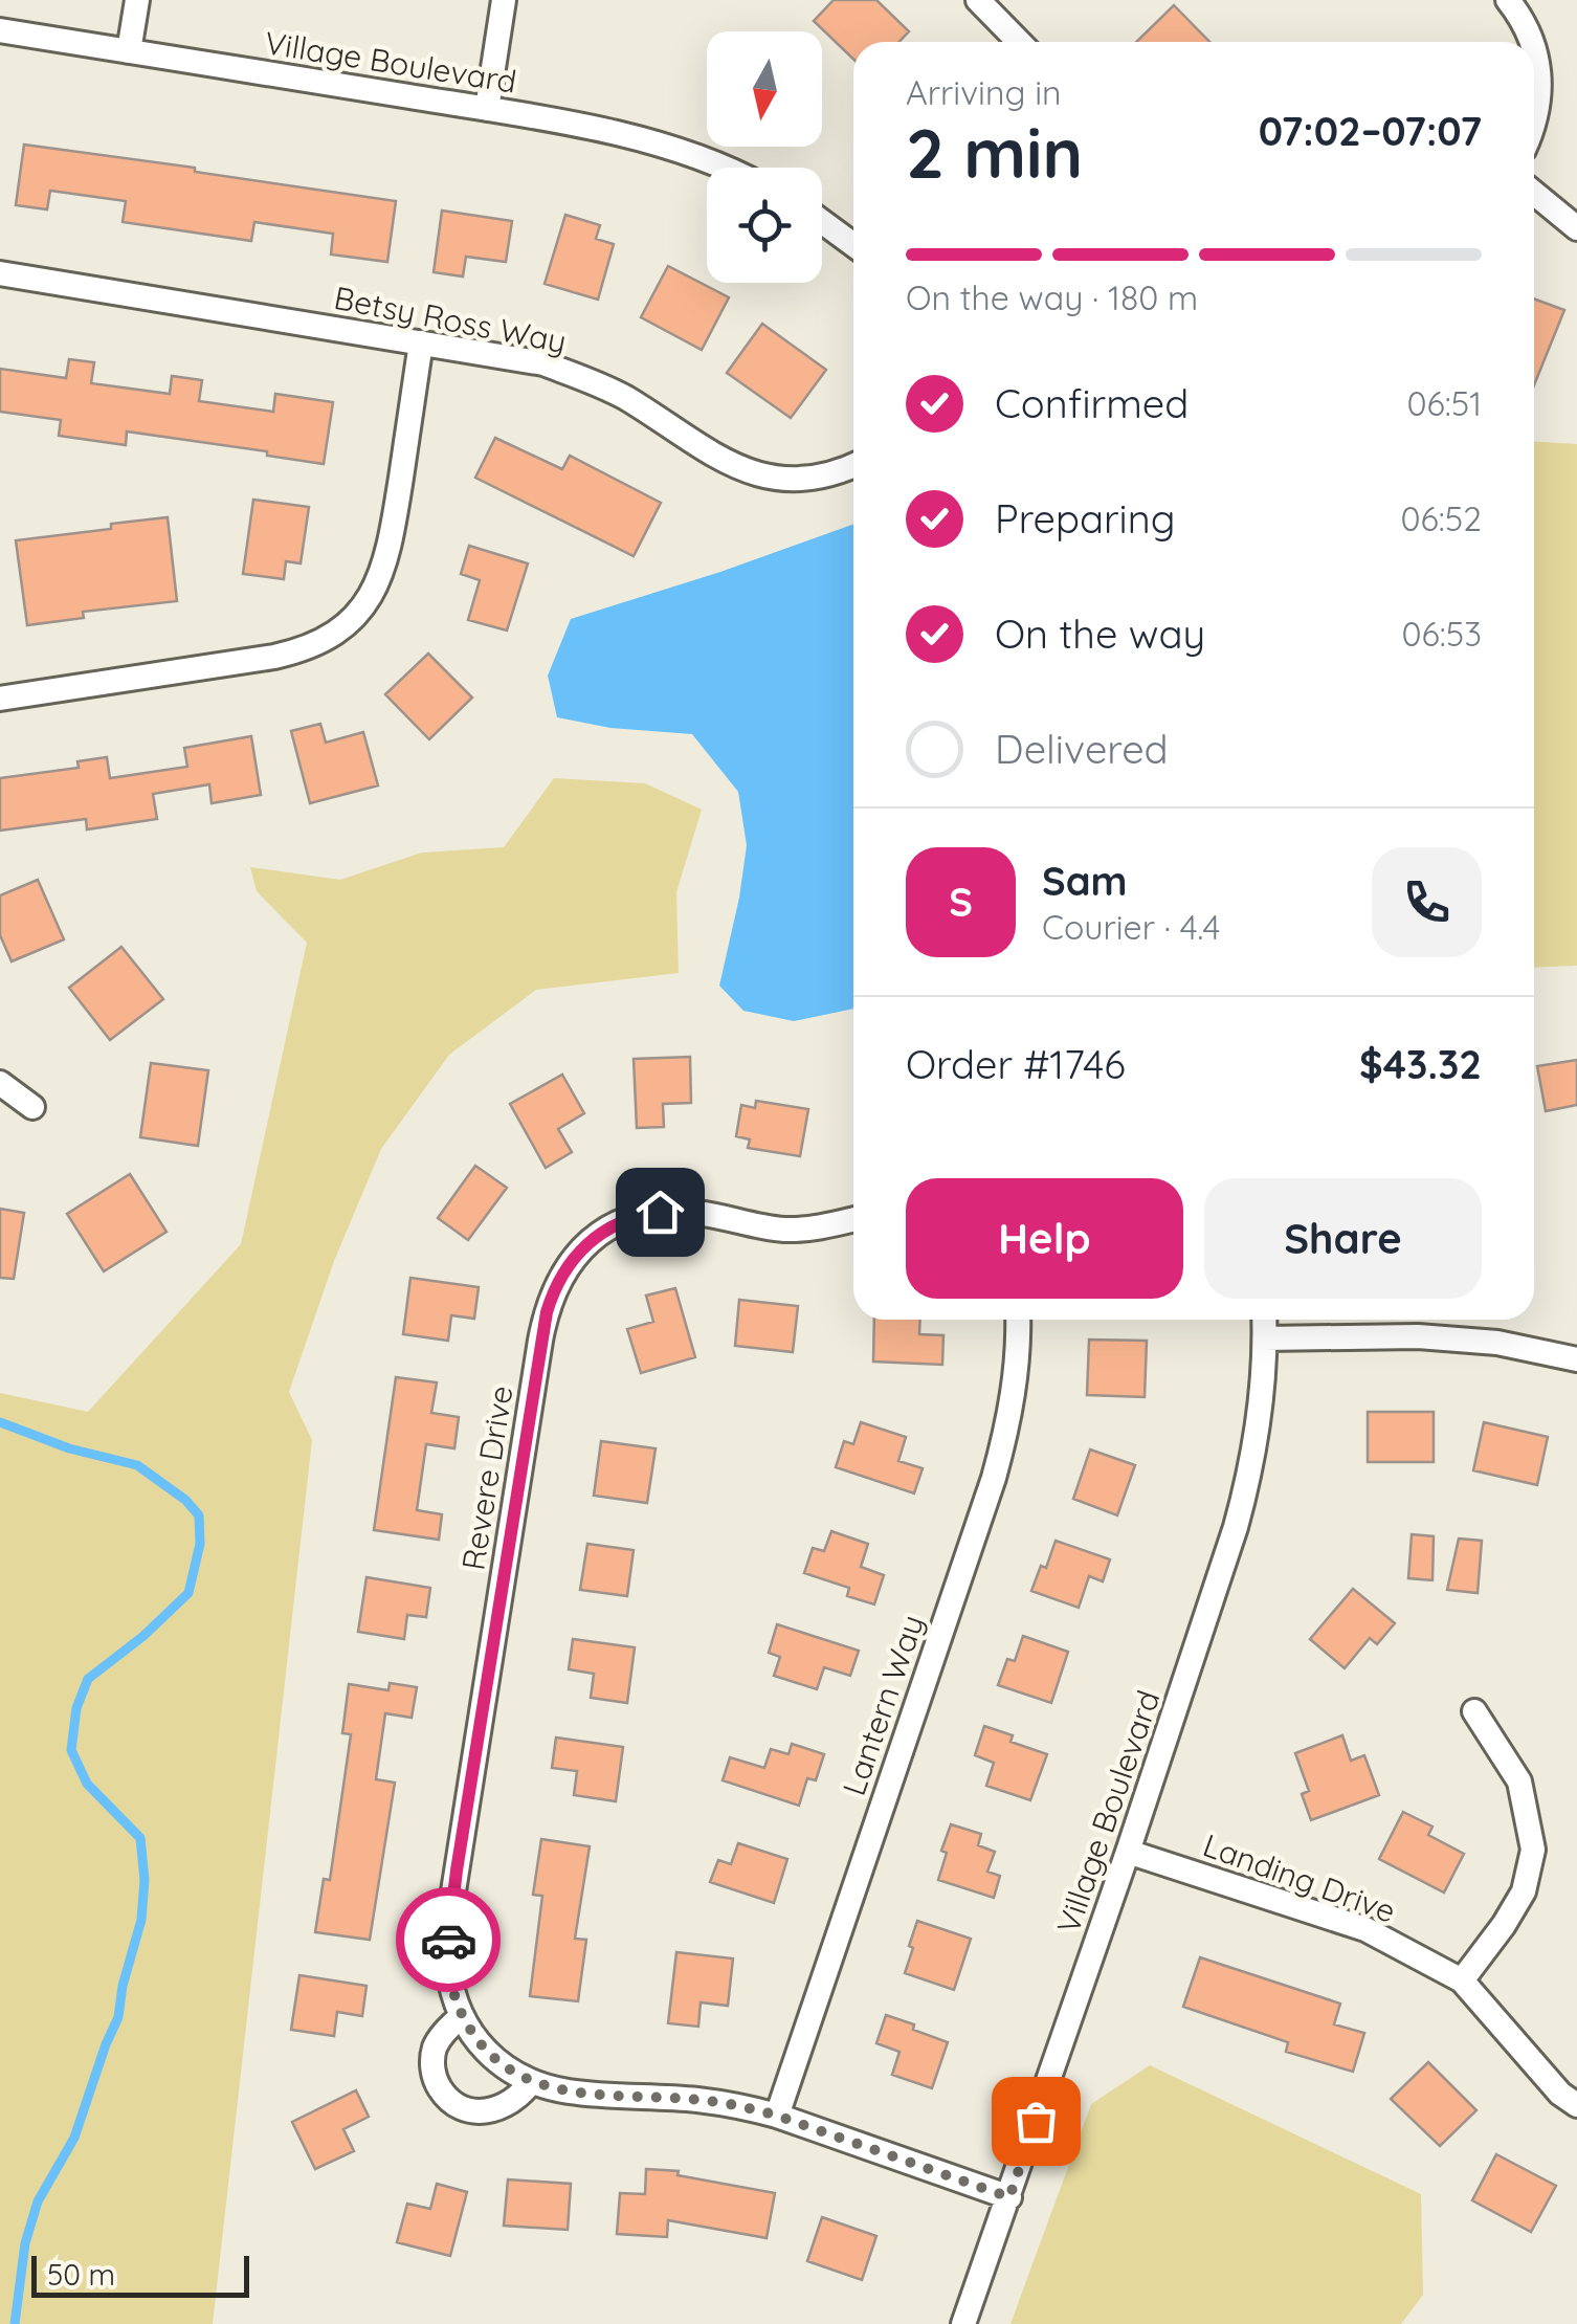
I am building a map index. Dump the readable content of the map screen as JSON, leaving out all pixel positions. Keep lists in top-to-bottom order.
{
  "streets": {
    "street": [
      "Village Boulevard",
      "Betsy Ross Way",
      "Revere Drive",
      "Lantern Way",
      "Landing Drive"
    ]
  },
  "crossings": [
    ["Village Boulevard", "Revere Drive"],
    ["Village Boulevard", "Landing Drive"],
    ["Revere Drive", "Lantern Way"]
  ],
  "scale_bar": "50 m",
  "north": "bottom",
  "page": {
    "heading": ["2 min", "Arriving in", "07:02–07:07"],
    "panel": [
      "Sam",
      "Courier · 4.4",
      "Order #1746",
      "$43.32"
    ],
    "bar": "On the way · 180 m",
    "list": [
      ["Confirmed", "06:51"],
      ["Preparing", "06:52"],
      ["On the way", "06:53"],
      "Delivered"
    ],
    "round": "S",
    "buttons": ["Help", "Share"],
    "scale": "50 m"
  }
}
